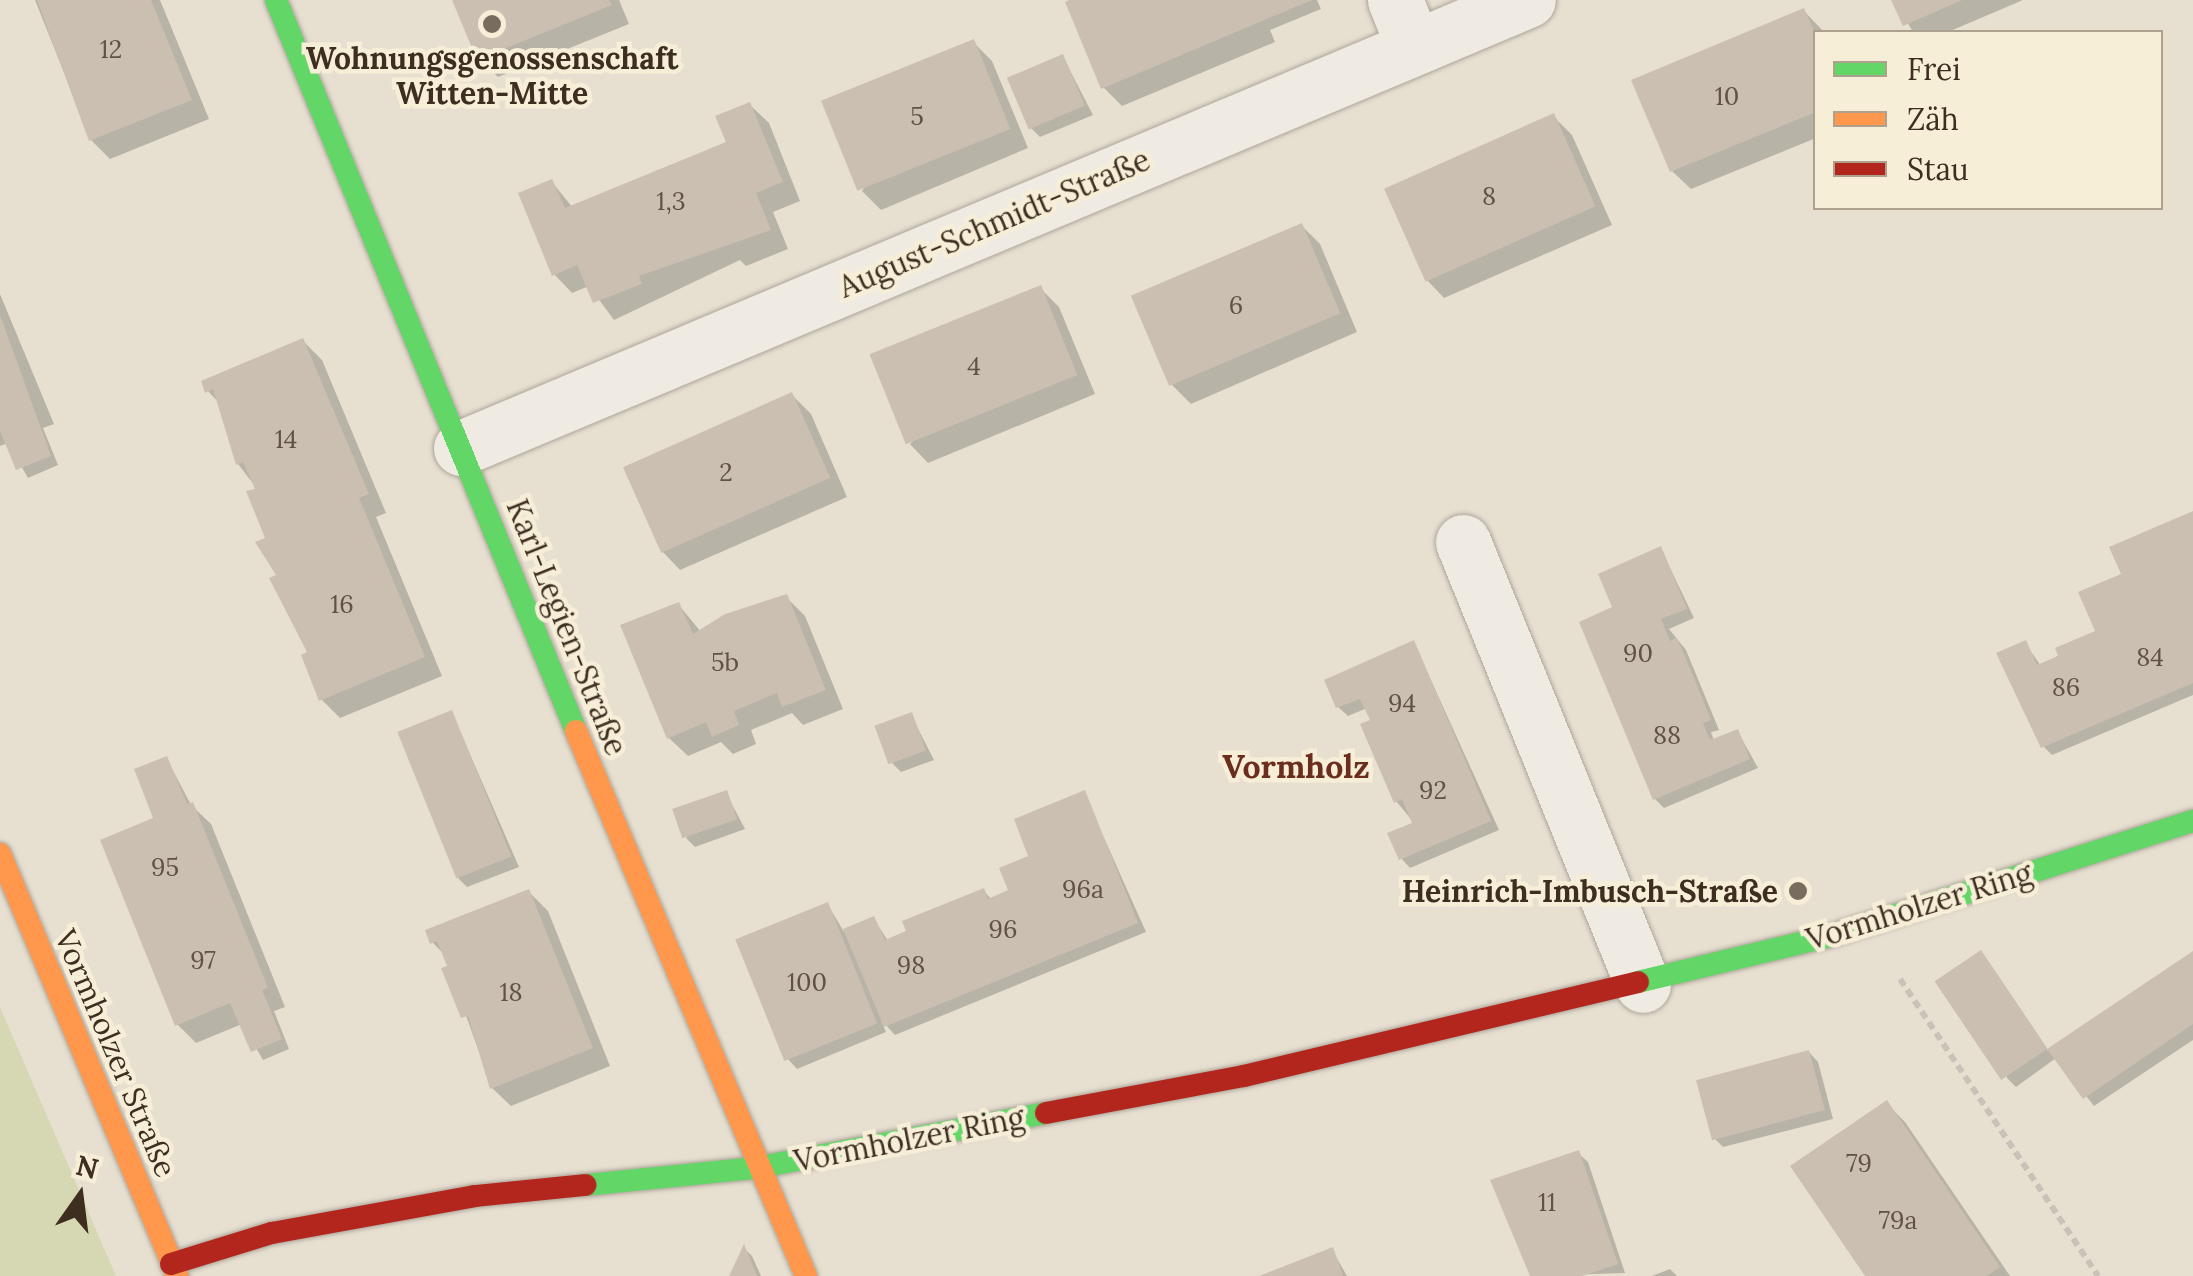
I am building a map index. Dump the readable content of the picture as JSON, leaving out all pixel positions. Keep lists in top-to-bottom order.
{
  "streets": {
    "street": [
      "August-Schmidt-Straße",
      "Karl-Legien-Straße",
      "Vormholzer Ring",
      "Vormholzer Straße"
    ]
  },
  "crossings": [
    ["August-Schmidt-Straße", "Karl-Legien-Straße"],
    ["Karl-Legien-Straße", "Vormholzer Ring"],
    ["Vormholzer Ring", "Vormholzer Straße"]
  ],
  "districts": ["Vormholz"],
  "places": ["Wohnungsgenossenschaft Witten-Mitte", "Heinrich-Imbusch-Straße"],
  "house_numbers": [
    "12",
    "10",
    "5",
    "8",
    "1,3",
    "6",
    "4",
    "14",
    "2",
    "16",
    "90",
    "84",
    "5b",
    "86",
    "94",
    "88",
    "92",
    "95",
    "96a",
    "96",
    "97",
    "98",
    "100",
    "18",
    "79",
    "11",
    "79a"
  ],
  "legend": ["Frei", "Zäh", "Stau"],
  "north": "top"
}
